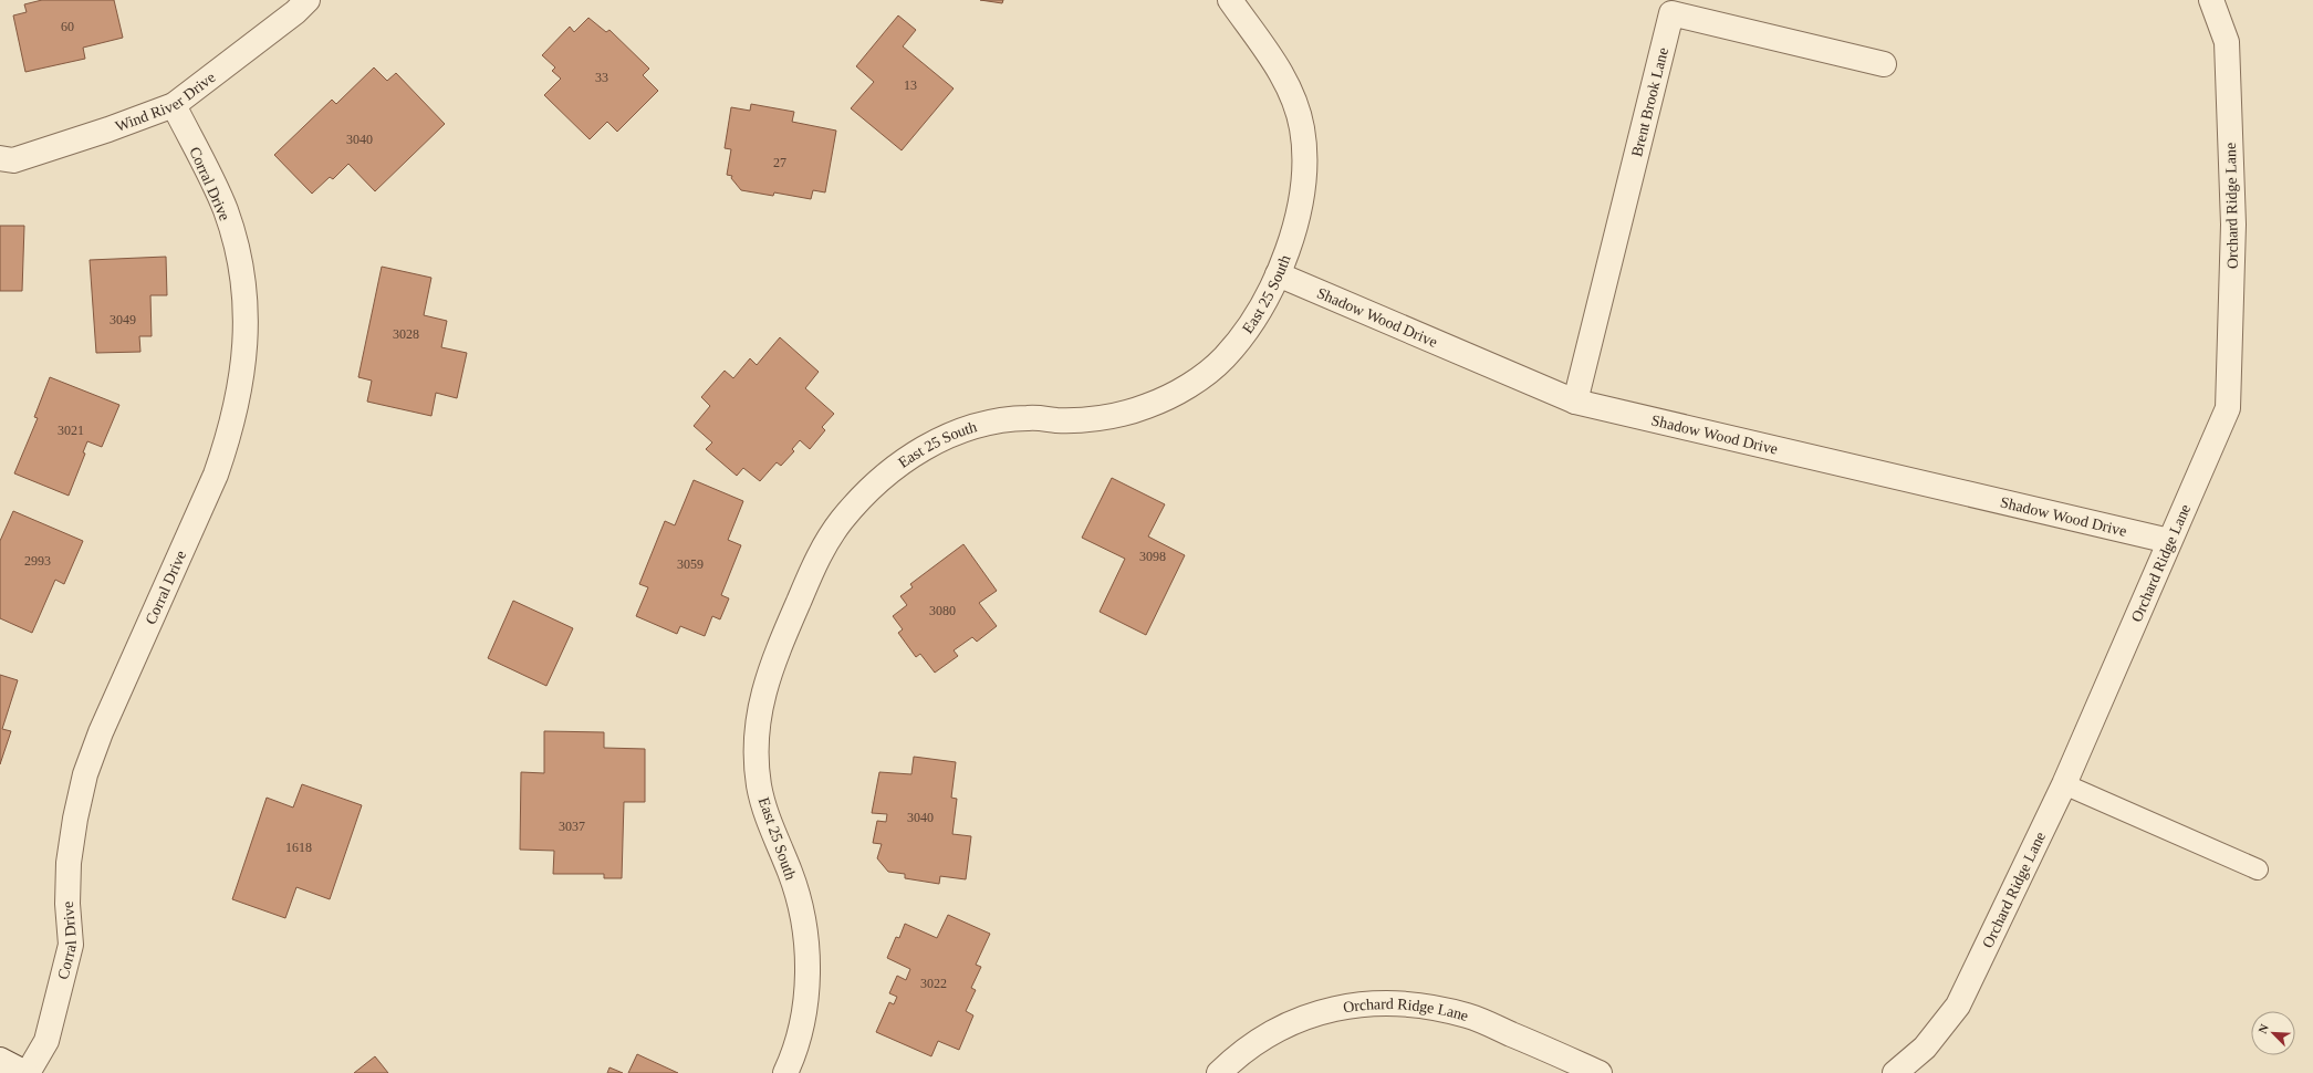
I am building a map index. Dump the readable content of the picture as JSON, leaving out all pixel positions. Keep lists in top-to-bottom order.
{
  "streets": {
    "street": [
      "Wind River Drive",
      "Brent Brook Lane",
      "Corral Drive",
      "Orchard Ridge Lane",
      "East 25 South",
      "Shadow Wood Drive"
    ]
  },
  "crossings": [
    ["Wind River Drive", "Corral Drive"],
    ["Brent Brook Lane", "Shadow Wood Drive"],
    ["Orchard Ridge Lane", "Shadow Wood Drive"],
    ["East 25 South", "Shadow Wood Drive"]
  ],
  "house_numbers": [
    "60",
    "33",
    "13",
    "3040",
    "27",
    "3049",
    "3028",
    "3021",
    "3098",
    "2993",
    "3059",
    "3080",
    "3040",
    "3037",
    "1618",
    "3022"
  ],
  "north": "top left"
}
